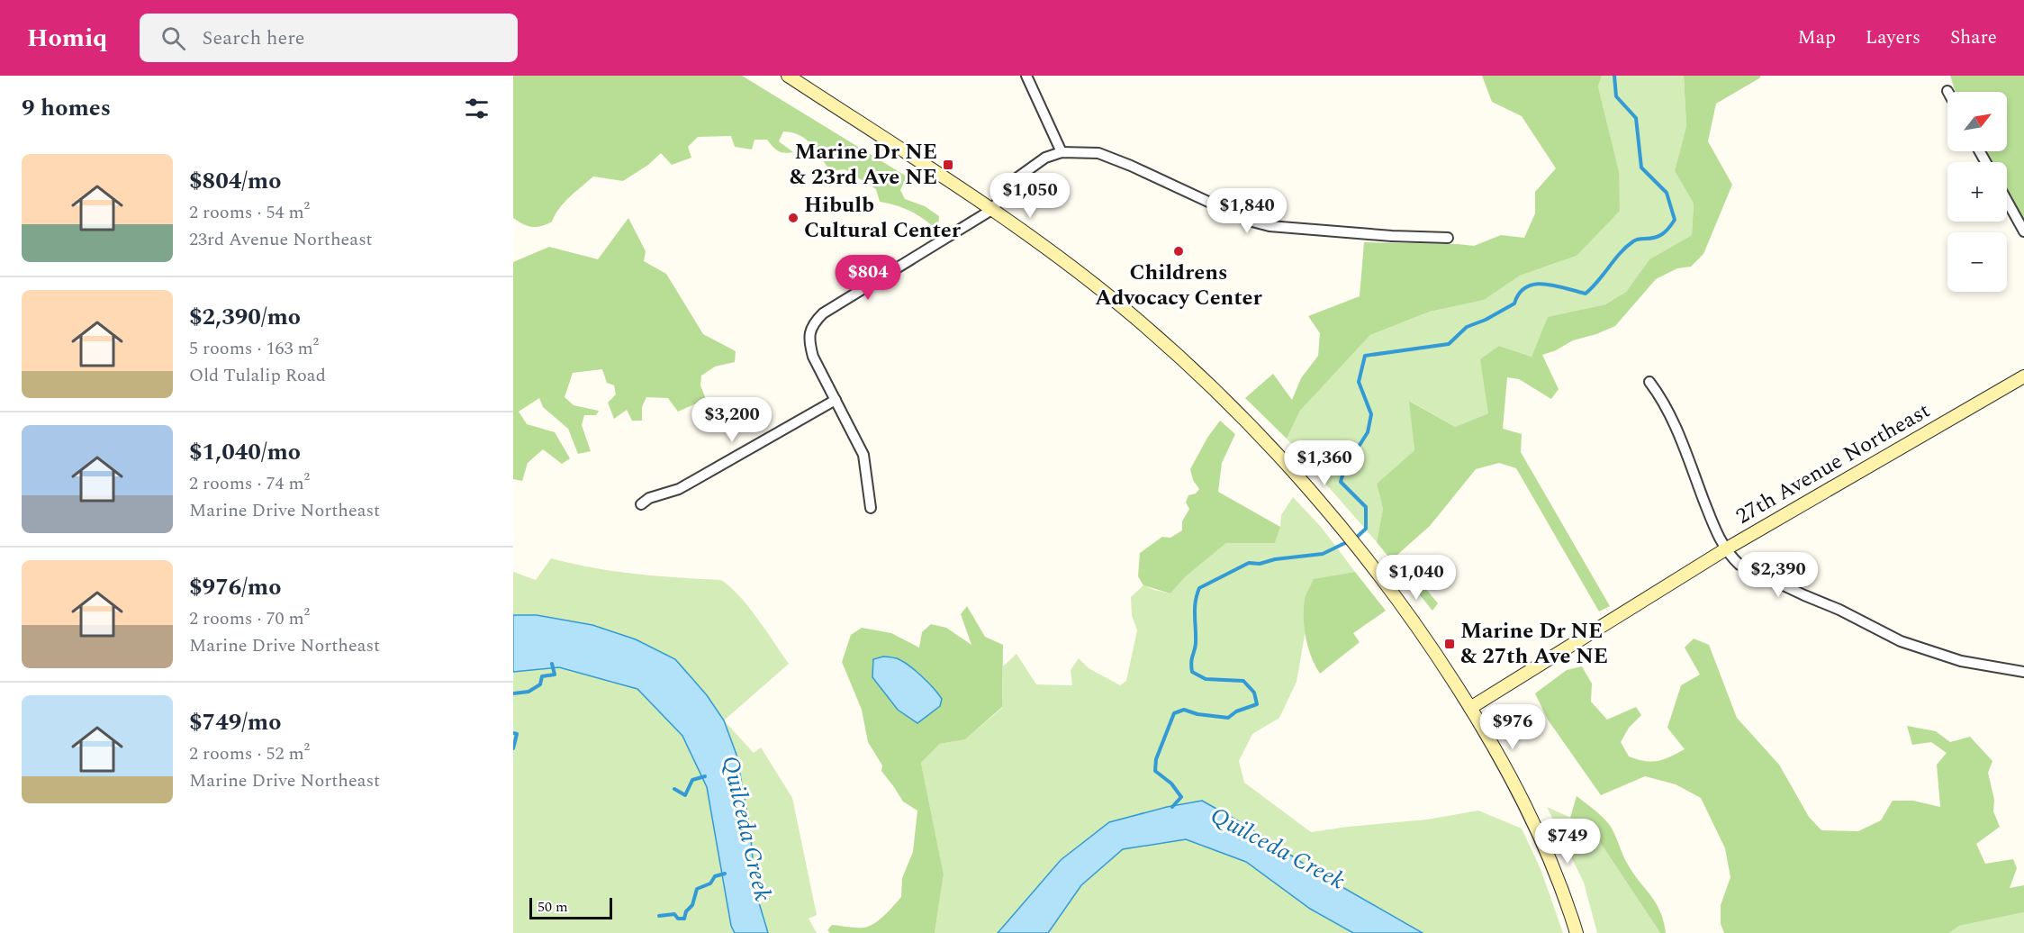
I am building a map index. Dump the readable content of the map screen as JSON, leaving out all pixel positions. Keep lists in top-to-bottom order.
{
  "streets": {
    "main road": ["27th Avenue Northeast"]
  },
  "water": ["Quilceda Creek"],
  "places": {
    "transit": ["Marine Dr NE & 23rd Ave NE", "Marine Dr NE & 27th Ave NE"],
    "other": ["Hibulb Cultural Center", "Childrens Advocacy Center"]
  },
  "scale_bar": "50 m",
  "north": "top right",
  "page": {
    "header": "Homiq",
    "search": "Search here",
    "nav": ["Map", "Layers", "Share"],
    "heading": "9 homes",
    "map_buttons": ["+", "−"],
    "list": [
      {
        "name": "$804/mo",
        "note": "2 rooms · 54 m² · 23rd Avenue Northeast"
      },
      {
        "name": "$2,390/mo",
        "note": "5 rooms · 163 m² · Old Tulalip Road"
      },
      {
        "name": "$1,040/mo",
        "note": "2 rooms · 74 m² · Marine Drive Northeast"
      },
      {
        "name": "$976/mo",
        "note": "2 rooms · 70 m² · Marine Drive Northeast"
      },
      {
        "name": "$749/mo",
        "note": "2 rooms · 52 m² · Marine Drive Northeast"
      }
    ],
    "price": [
      "$1,050",
      "$1,840",
      "$804",
      "$3,200",
      "$1,360",
      "$2,390",
      "$1,040",
      "$976",
      "$749"
    ],
    "scale": "50 m"
  }
}
